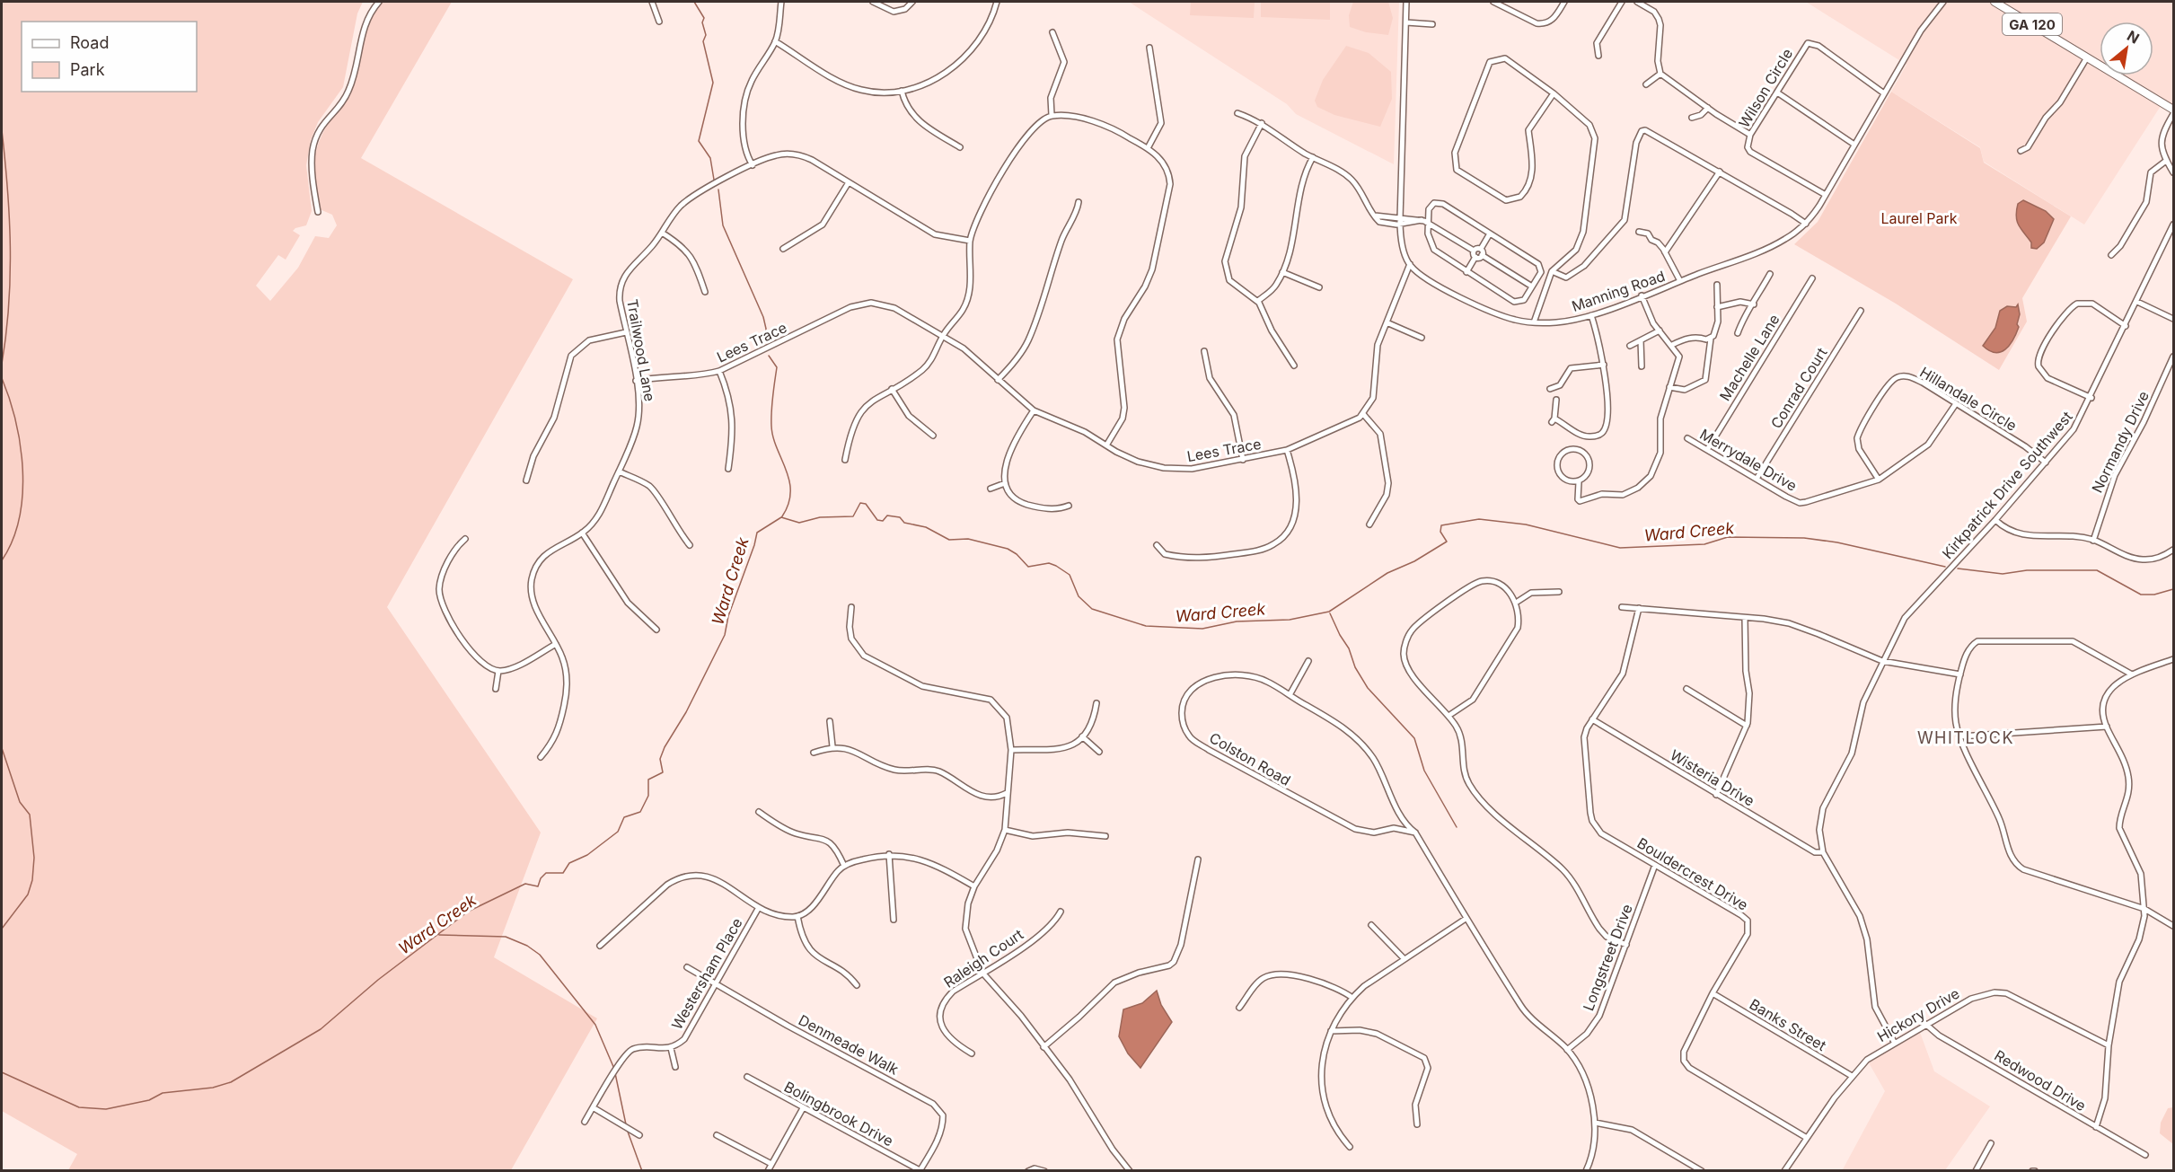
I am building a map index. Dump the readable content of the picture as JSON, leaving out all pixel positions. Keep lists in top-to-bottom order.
{
  "streets": {
    "highway": ["GA 120"],
    "street": [
      "Wilson Circle",
      "Manning Road",
      "Lees Trace",
      "Trailwood Lane",
      "Machelle Lane",
      "Conrad Court",
      "Hillandale Circle",
      "Normandy Drive",
      "Merrydale Drive",
      "Kirkpatrick Drive Southwest",
      "Colston Road",
      "Wisteria Drive",
      "Bouldercrest Drive",
      "Longstreet Drive",
      "Raleigh Court",
      "Westersham Place",
      "Hickory Drive",
      "Banks Street",
      "Denmeade Walk",
      "Redwood Drive",
      "Bolingbrook Drive"
    ]
  },
  "crossings": [
    ["Wilson Circle", "Manning Road"],
    ["Lees Trace", "Trailwood Lane"],
    ["Machelle Lane", "Merrydale Drive"],
    ["Conrad Court", "Merrydale Drive"],
    ["Hillandale Circle", "Merrydale Drive"],
    ["Hillandale Circle", "Kirkpatrick Drive Southwest"],
    ["Kirkpatrick Drive Southwest", "Wisteria Drive"],
    ["Colston Road", "Longstreet Drive"],
    ["Wisteria Drive", "Bouldercrest Drive"],
    ["Bouldercrest Drive", "Longstreet Drive"],
    ["Bouldercrest Drive", "Hickory Drive"],
    ["Bouldercrest Drive", "Banks Street"],
    ["Westersham Place", "Denmeade Walk"],
    ["Hickory Drive", "Banks Street"],
    ["Hickory Drive", "Redwood Drive"],
    ["Denmeade Walk", "Bolingbrook Drive"]
  ],
  "districts": ["WHITLOCK"],
  "water": ["Ward Creek"],
  "parks": ["Laurel Park"],
  "legend": ["Road", "Park"],
  "north": "top right"
}
